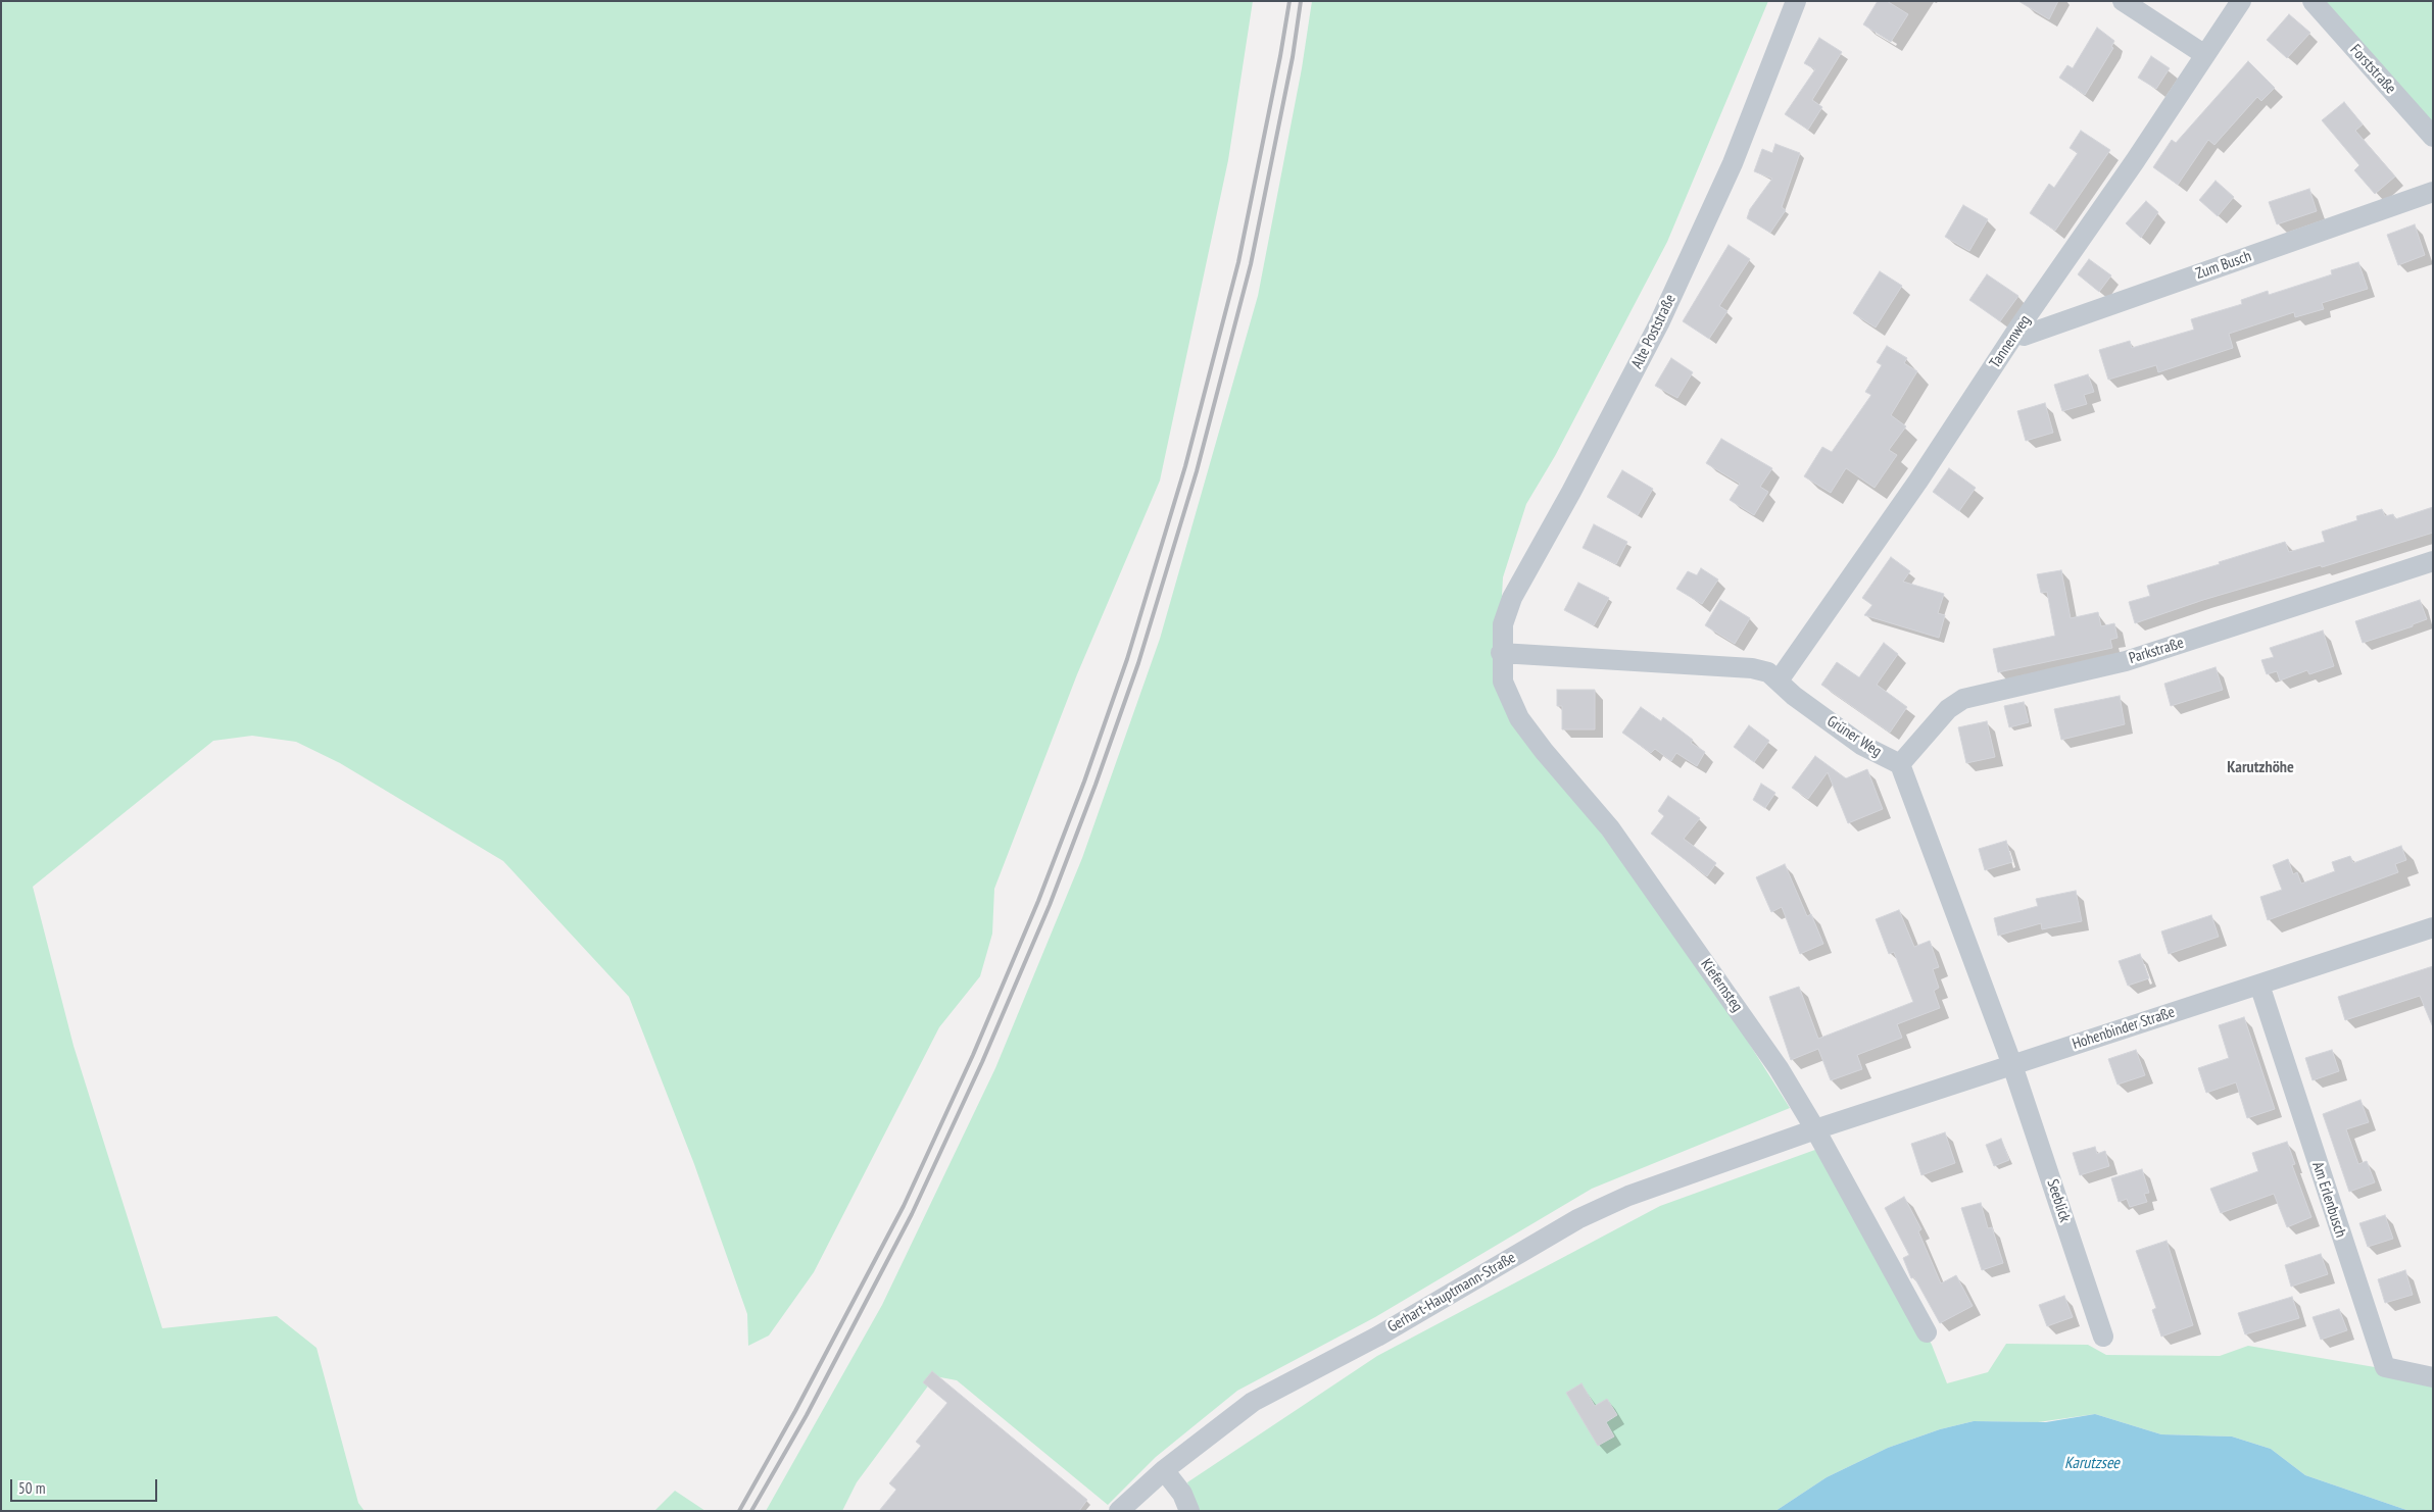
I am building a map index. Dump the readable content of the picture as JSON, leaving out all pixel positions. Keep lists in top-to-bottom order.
{
  "streets": {
    "street": [
      "Forststraße",
      "Zum Busch",
      "Alte Poststraße",
      "Tannenweg",
      "Parkstraße",
      "Grüner Weg",
      "Kiefernsteg",
      "Hohenbinder Straße",
      "Am Erlenbusch",
      "Seeblick",
      "Gerhart-Hauptmann-Straße"
    ]
  },
  "crossings": [
    ["Zum Busch", "Tannenweg"],
    ["Alte Poststraße", "Grüner Weg"],
    ["Alte Poststraße", "Kiefernsteg"],
    ["Tannenweg", "Grüner Weg"],
    ["Parkstraße", "Grüner Weg"],
    ["Grüner Weg", "Kiefernsteg"],
    ["Grüner Weg", "Hohenbinder Straße"],
    ["Grüner Weg", "Seeblick"],
    ["Kiefernsteg", "Hohenbinder Straße"],
    ["Kiefernsteg", "Gerhart-Hauptmann-Straße"],
    ["Hohenbinder Straße", "Am Erlenbusch"],
    ["Hohenbinder Straße", "Seeblick"],
    ["Hohenbinder Straße", "Gerhart-Hauptmann-Straße"]
  ],
  "districts": ["Karutzhöhe"],
  "water": ["Karutzsee"],
  "scale_bar": "50 m"
}
